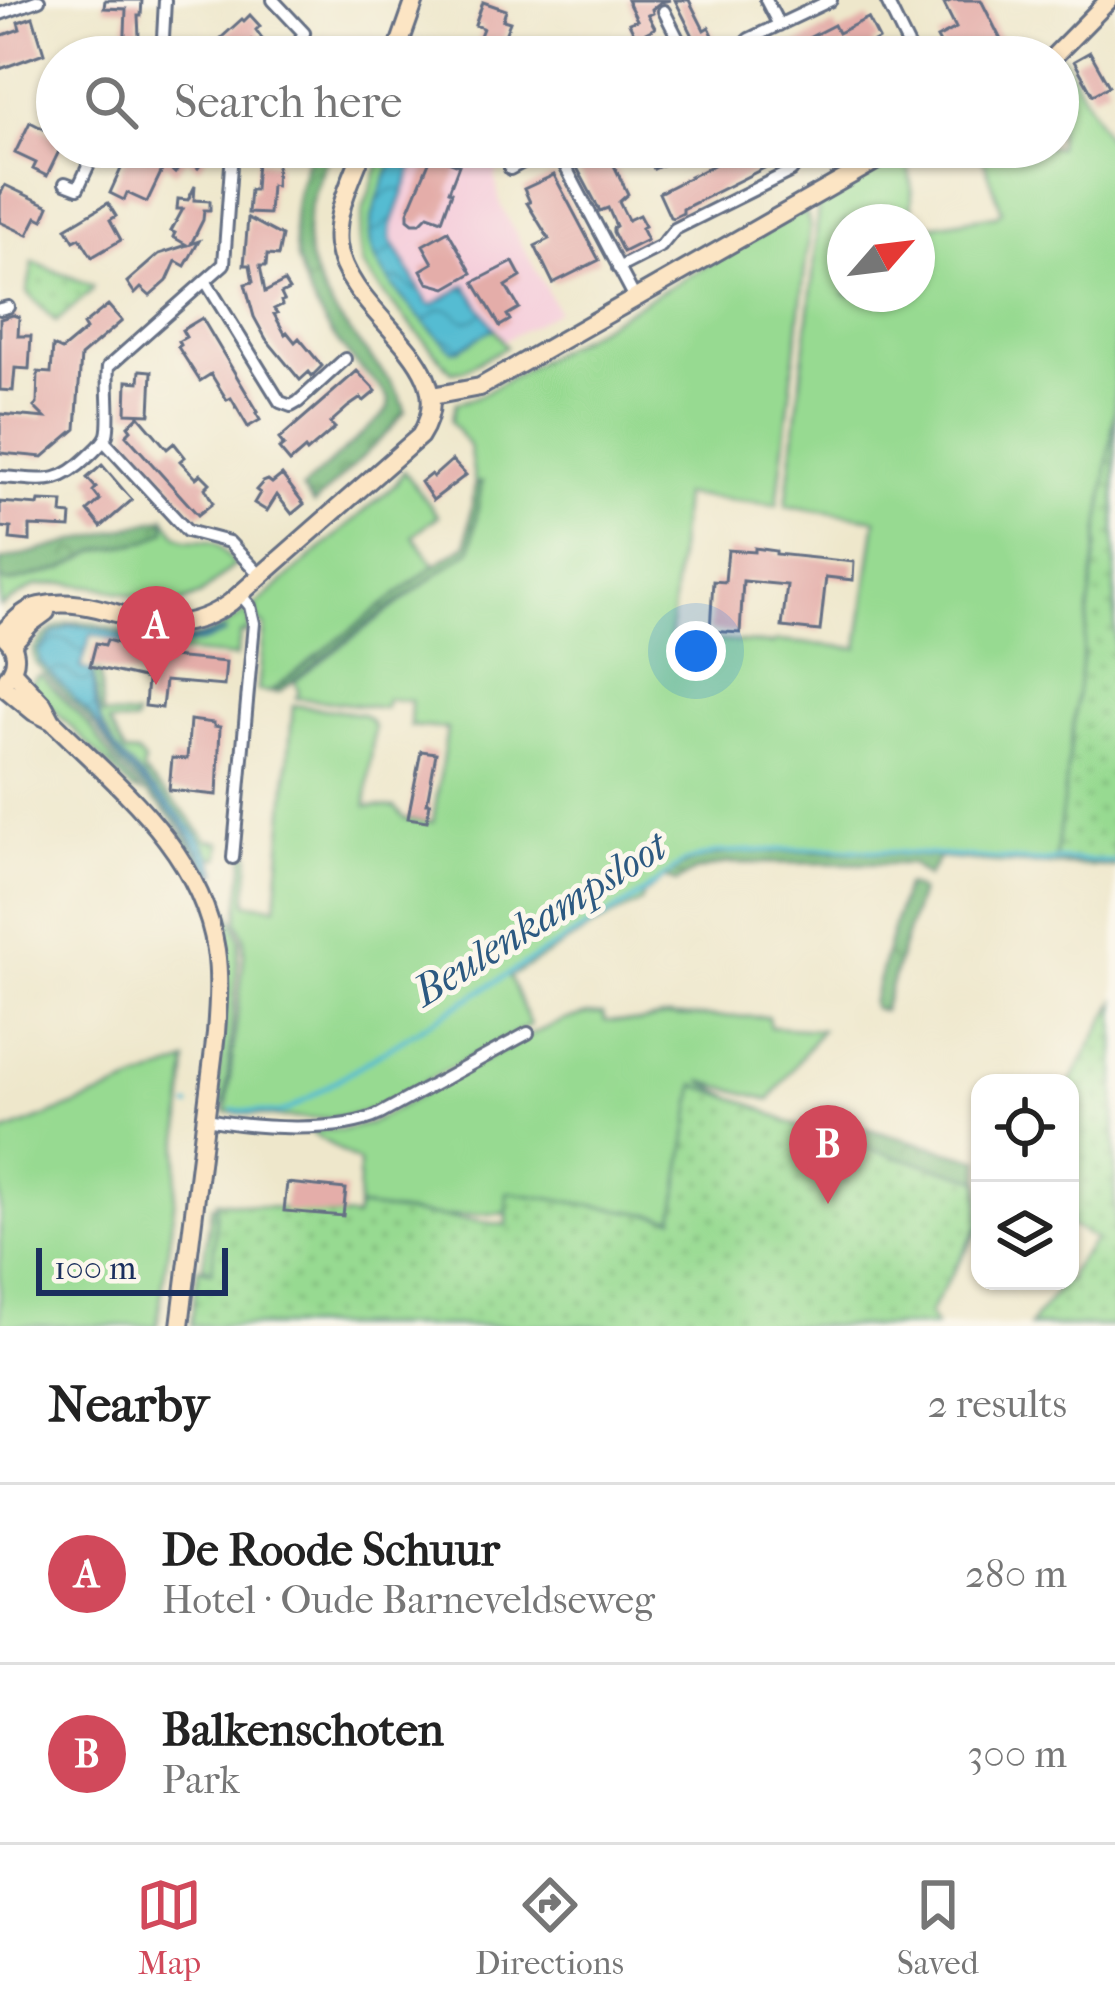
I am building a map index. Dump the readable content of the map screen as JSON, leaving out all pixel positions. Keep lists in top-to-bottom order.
{
  "water": ["Beulenkampsloot"],
  "scale_bar": "100 m",
  "north": "top right",
  "page": {
    "search": "Search here",
    "pins": ["A", "B"],
    "scale": "100 m",
    "heading": ["Nearby", "2 results"],
    "list": [
      {
        "mark": "A",
        "name": "De Roode Schuur",
        "note": "Hotel · Oude Barneveldseweg",
        "value": "280 m"
      },
      {
        "mark": "B",
        "name": "Balkenschoten",
        "note": "Park",
        "value": "300 m"
      }
    ],
    "nav": ["Map", "Directions", "Saved"]
  }
}
